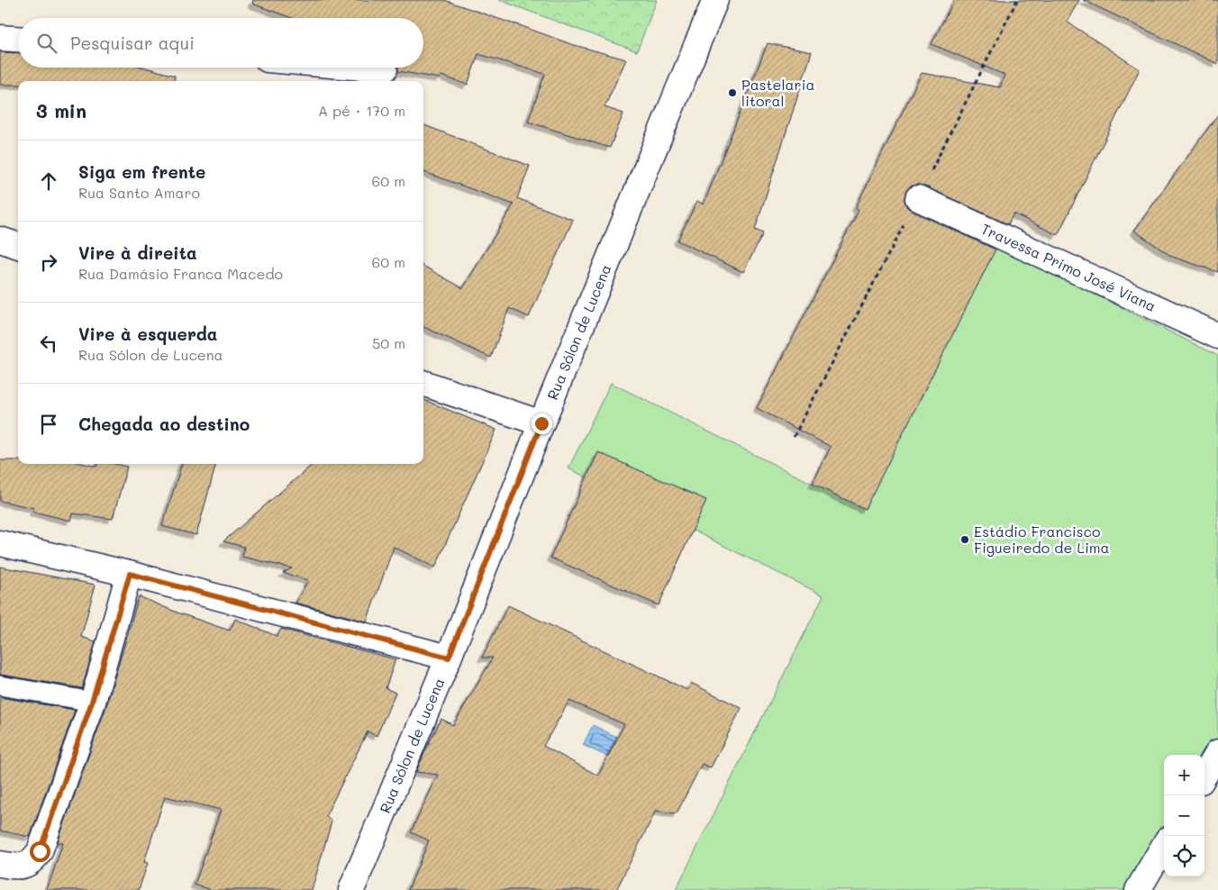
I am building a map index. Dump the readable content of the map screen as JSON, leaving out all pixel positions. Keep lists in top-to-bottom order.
{
  "streets": {
    "street": ["Travessa Primo José Viana", "Rua Sólon de Lucena"]
  },
  "places": ["Pastelaria litoral", "Estádio Francisco Figueiredo de Lima"],
  "page": {
    "search": "Pesquisar aqui",
    "heading": ["3 min", "A pé · 170 m"],
    "list": [
      ["Siga em frente", "Rua Santo Amaro", "60 m"],
      ["Vire à direita", "Rua Damásio Franca Macedo", "60 m"],
      ["Vire à esquerda", "Rua Sólon de Lucena", "50 m"],
      "Chegada ao destino"
    ],
    "map_buttons": ["+", "−"]
  }
}
